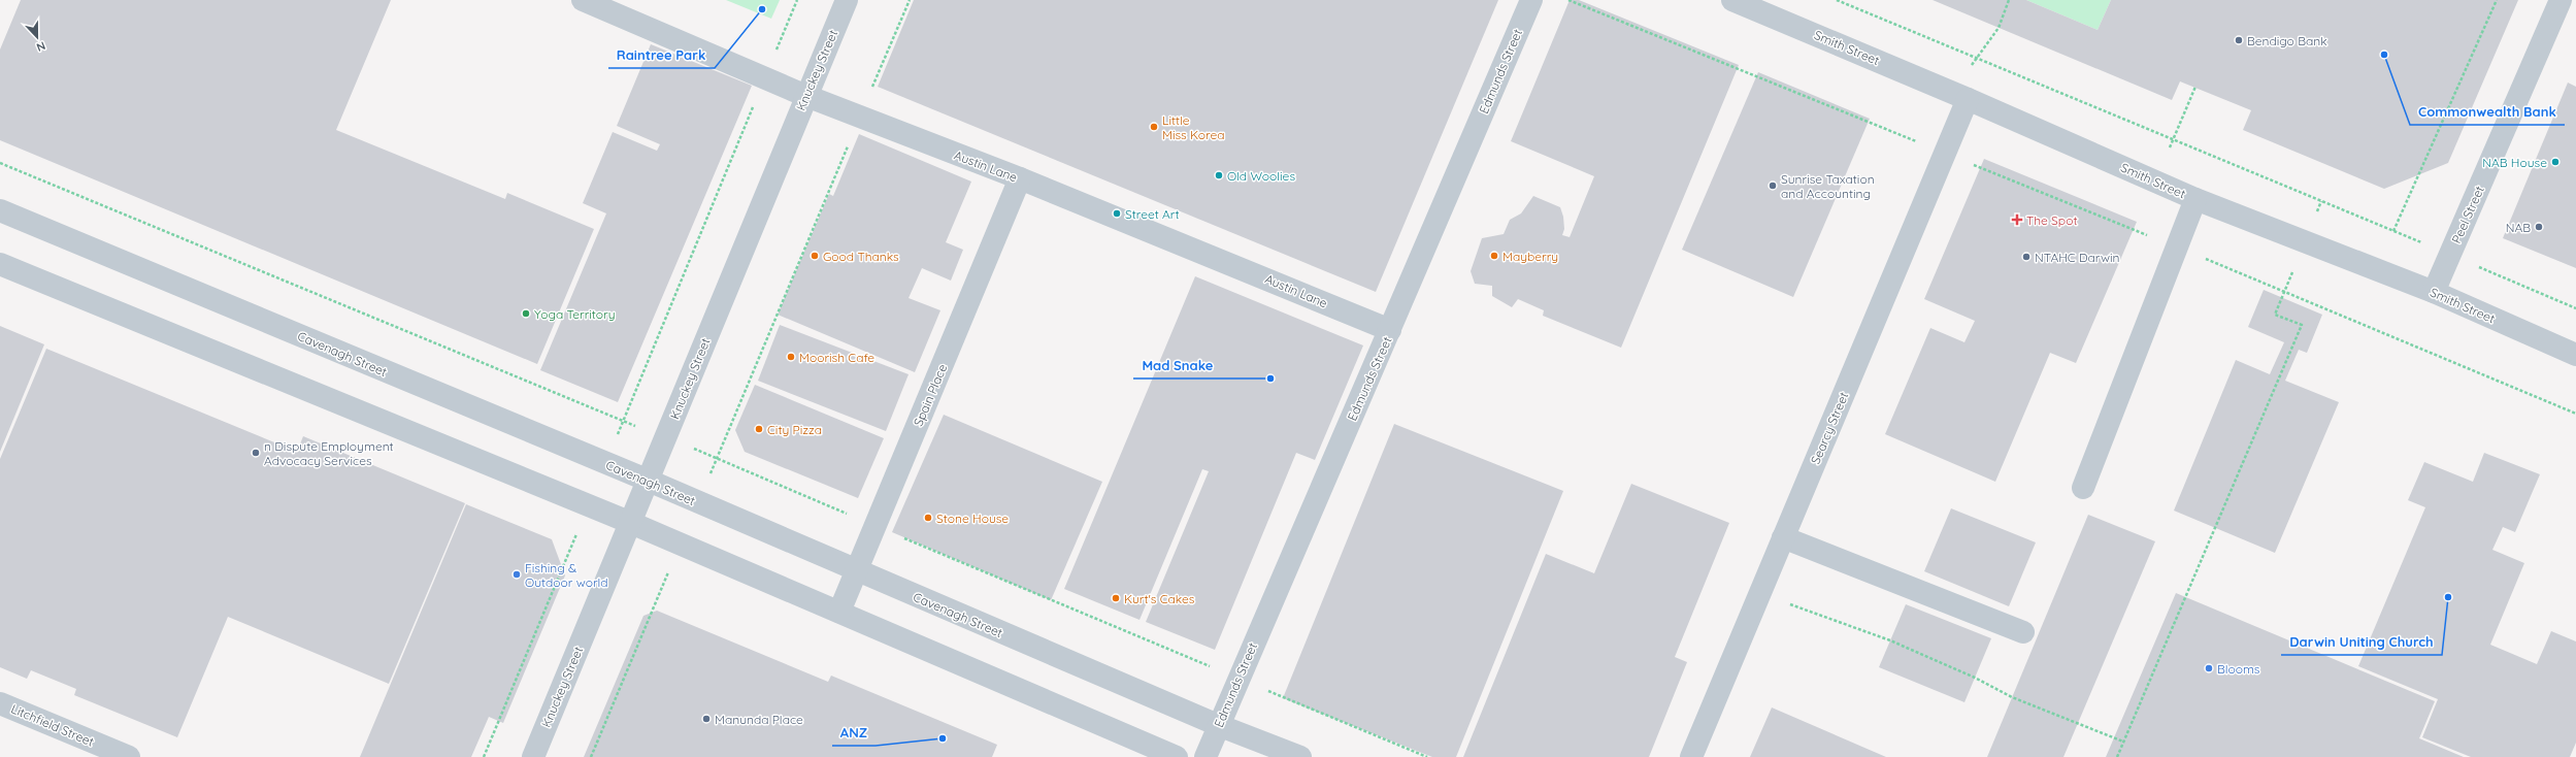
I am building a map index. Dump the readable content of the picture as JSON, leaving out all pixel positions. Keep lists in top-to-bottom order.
{
  "streets": {
    "street": [
      "Smith Street",
      "Knuckey Street",
      "Edmunds Street",
      "Austin Lane",
      "Peel Street",
      "Cavenagh Street",
      "Spain Place",
      "Searcy Street",
      "Litchfield Street"
    ]
  },
  "crossings": [
    ["Smith Street", "Peel Street"],
    ["Smith Street", "Searcy Street"],
    ["Knuckey Street", "Austin Lane"],
    ["Knuckey Street", "Cavenagh Street"],
    ["Edmunds Street", "Austin Lane"],
    ["Edmunds Street", "Cavenagh Street"],
    ["Austin Lane", "Spain Place"],
    ["Cavenagh Street", "Spain Place"]
  ],
  "places": {
    "other": [
      "Raintree Park",
      "Bendigo Bank",
      "Commonwealth Bank",
      "Little Miss Korea",
      "NAB House",
      "Old Woolies",
      "Sunrise Taxation and Accounting",
      "Street Art",
      "NAB",
      "Good Thanks",
      "Mayberry",
      "NTAHC Darwin",
      "Yoga Territory",
      "Moorish Cafe",
      "Mad Snake",
      "City Pizza",
      "n Dispute Employment Advocacy Services",
      "Stone House",
      "Fishing & Outdoor world",
      "Darwin Uniting Church",
      "Kurt's Cakes",
      "Blooms",
      "Manunda Place",
      "ANZ"
    ],
    "health": ["The Spot"]
  },
  "north": "bottom"
}
